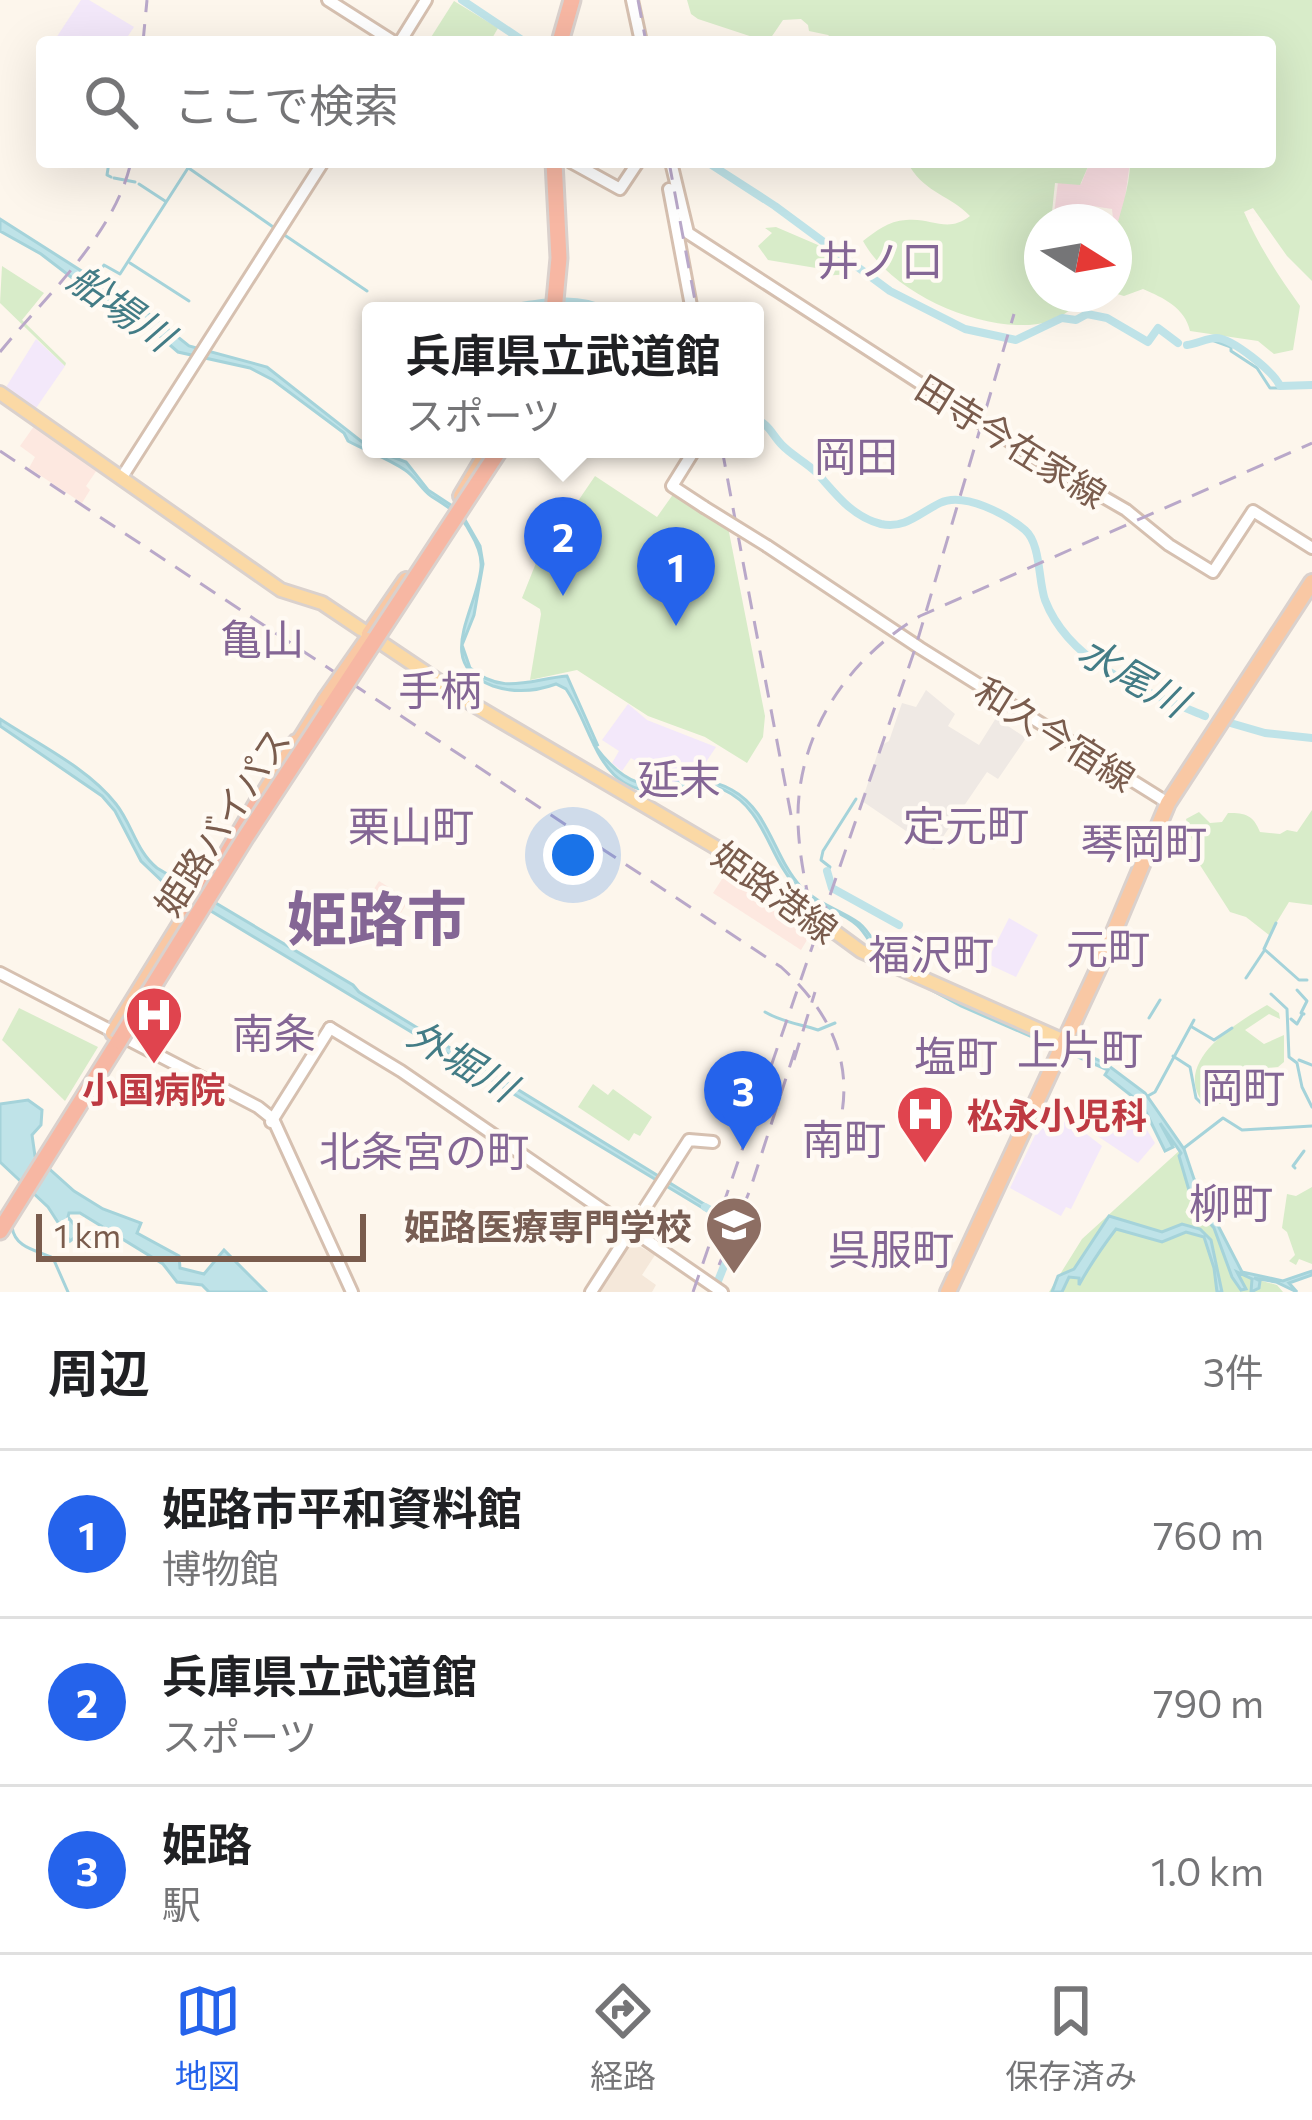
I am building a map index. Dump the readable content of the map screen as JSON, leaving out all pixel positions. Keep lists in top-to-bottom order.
{
  "streets": {
    "highway": ["姫路バイパス"],
    "main road": ["田寺今在家線", "和久今宿線", "姫路港線"]
  },
  "districts": [
    "井ノ口",
    "岡田",
    "亀山",
    "手柄",
    "延末",
    "定元町",
    "栗山町",
    "琴岡町",
    "姫路市",
    "元町",
    "福沢町",
    "南条",
    "上片町",
    "塩町",
    "岡町",
    "南町",
    "北条宮の町",
    "柳町",
    "呉服町"
  ],
  "water": ["船場川", "水尾川", "外堀川"],
  "places": {
    "hospital": ["小国病院", "松永小児科"],
    "school or university": ["姫路医療専門学校"]
  },
  "scale_bar": "1 km",
  "north": "right",
  "page": {
    "search": "ここで検索",
    "popup": ["兵庫県立武道館", "スポーツ"],
    "pins": ["2", "1", "3"],
    "scale": "1 km",
    "heading": ["周辺", "3件"],
    "list": [
      {
        "mark": "1",
        "name": "姫路市平和資料館",
        "note": "博物館",
        "value": "760 m"
      },
      {
        "mark": "2",
        "name": "兵庫県立武道館",
        "note": "スポーツ",
        "value": "790 m"
      },
      {
        "mark": "3",
        "name": "姫路",
        "note": "駅",
        "value": "1.0 km"
      }
    ],
    "nav": ["地図", "経路", "保存済み"]
  }
}
